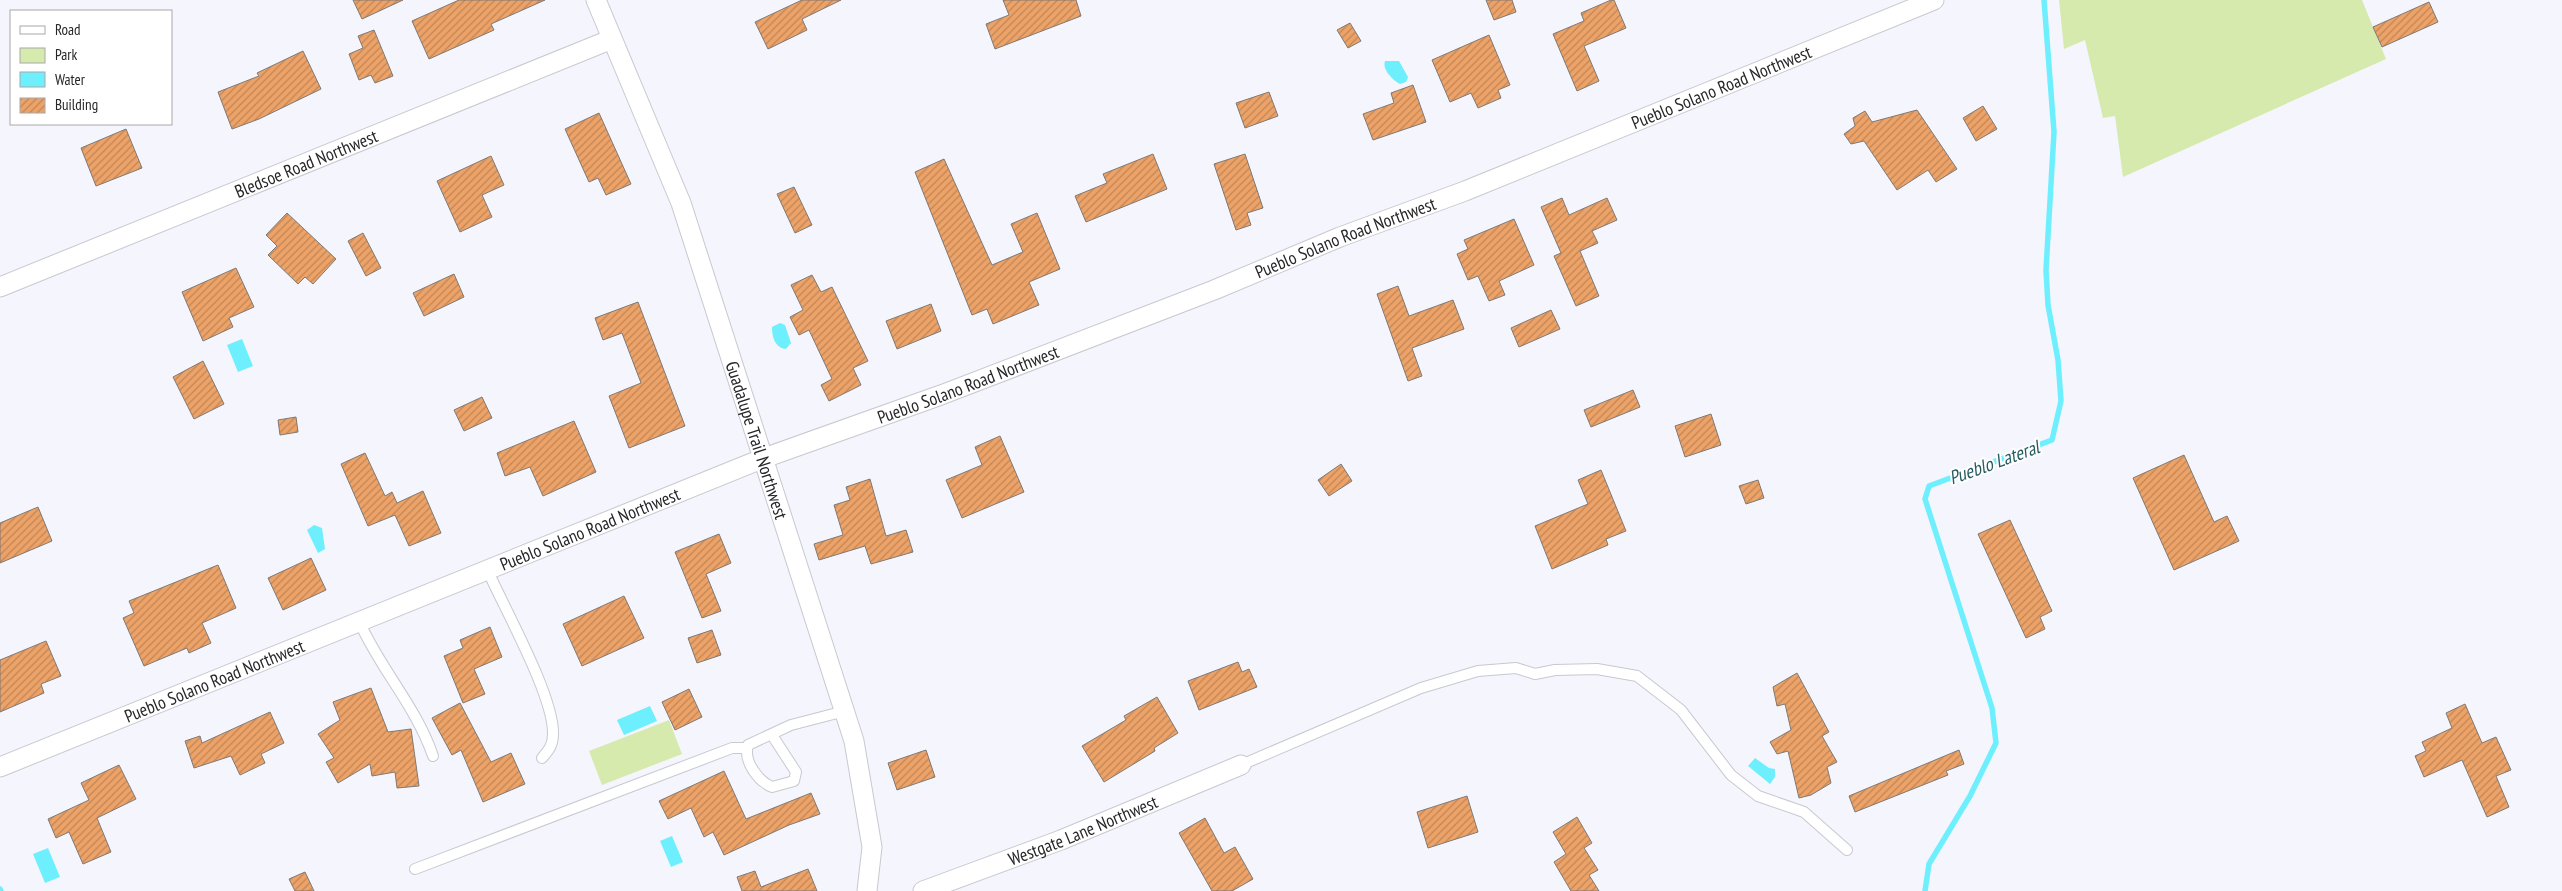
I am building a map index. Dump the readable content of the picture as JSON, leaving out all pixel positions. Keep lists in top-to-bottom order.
{
  "streets": {
    "street": [
      "Pueblo Solano Road Northwest",
      "Bledsoe Road Northwest",
      "Guadalupe Trail Northwest",
      "Westgate Lane Northwest"
    ]
  },
  "crossings": [
    ["Pueblo Solano Road Northwest", "Guadalupe Trail Northwest"],
    ["Bledsoe Road Northwest", "Guadalupe Trail Northwest"]
  ],
  "water": ["Pueblo Lateral"],
  "legend": [
    "Road",
    "Park",
    "Water",
    "Building"
  ]
}
